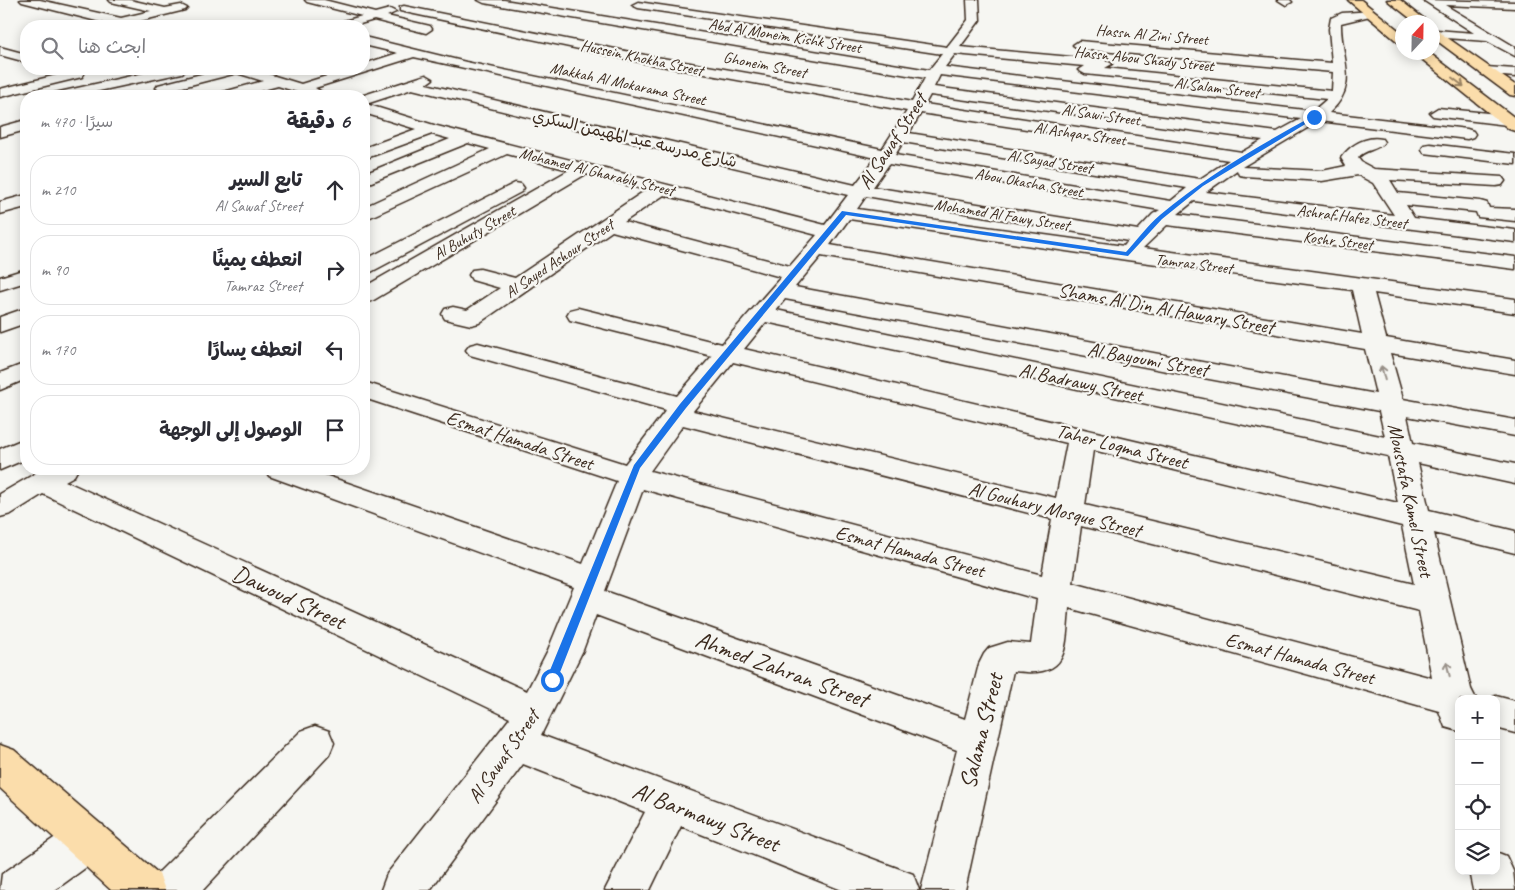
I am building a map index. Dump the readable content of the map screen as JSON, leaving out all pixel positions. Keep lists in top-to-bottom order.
{
  "streets": {
    "street": [
      "Hassn Al Zini Street",
      "Abd Al Moneim Kishk Street",
      "Hassn Abou Shady Street",
      "Ghoneim Street",
      "Makkah Al Mokarama Street",
      "Al Salam Street",
      "Al Sawi Street",
      "Al Ashqar Street",
      "شارع مدرسه عبد المهيمن السكري",
      "Al Sawaf Street",
      "Al Sayad Street",
      "Mohamed Al Gharably Street",
      "Abou Okasha Street",
      "Mohamed Al Fawy Street",
      "Ashraf Hafez Street",
      "Al Buhuty Street",
      "Koshr Street",
      "Al Sayed Ashour Street",
      "Tamraz Street",
      "Shams Al Din Al Hawary Street",
      "Al Bayoumi Street",
      "Al Badrawy Street",
      "Esmat Hamada Street",
      "Taher Loqma Street",
      "Moustafa Kamel Street",
      "Al Gouhary Mosque Street",
      "Dawoud Street",
      "Ahmed Zahran Street",
      "Salama Street",
      "Al Barmawy Street"
    ]
  },
  "crossings": [
    ["Abd Al Moneim Kishk Street", "Hassn Abou Shady Street"],
    ["Abd Al Moneim Kishk Street", "Ghoneim Street"],
    ["Abd Al Moneim Kishk Street", "Makkah Al Mokarama Street"],
    ["Abd Al Moneim Kishk Street", "Al Salam Street"],
    ["Abd Al Moneim Kishk Street", "Al Sawi Street"],
    ["Abd Al Moneim Kishk Street", "Al Ashqar Street"],
    ["Abd Al Moneim Kishk Street", "Al Sawaf Street"],
    ["Abd Al Moneim Kishk Street", "Al Sayad Street"],
    ["Abd Al Moneim Kishk Street", "Abou Okasha Street"],
    ["Hassn Abou Shady Street", "Ghoneim Street"],
    ["Hassn Abou Shady Street", "Makkah Al Mokarama Street"],
    ["Hassn Abou Shady Street", "Al Salam Street"],
    ["Hassn Abou Shady Street", "Al Sawi Street"],
    ["Hassn Abou Shady Street", "Al Ashqar Street"],
    ["Hassn Abou Shady Street", "Al Sawaf Street"],
    ["Hassn Abou Shady Street", "Al Sayad Street"],
    ["Hassn Abou Shady Street", "Abou Okasha Street"],
    ["Ghoneim Street", "Makkah Al Mokarama Street"],
    ["Ghoneim Street", "Al Salam Street"],
    ["Ghoneim Street", "Al Sawi Street"],
    ["Ghoneim Street", "Al Ashqar Street"],
    ["Ghoneim Street", "Al Sawaf Street"],
    ["Ghoneim Street", "Al Sayad Street"],
    ["Ghoneim Street", "Abou Okasha Street"],
    ["Makkah Al Mokarama Street", "Al Salam Street"],
    ["Makkah Al Mokarama Street", "Al Sawi Street"],
    ["Makkah Al Mokarama Street", "Al Ashqar Street"],
    ["Makkah Al Mokarama Street", "Al Sawaf Street"],
    ["Makkah Al Mokarama Street", "Al Sayad Street"],
    ["Makkah Al Mokarama Street", "Abou Okasha Street"],
    ["Al Salam Street", "Al Sawi Street"],
    ["Al Salam Street", "Al Ashqar Street"],
    ["Al Salam Street", "Al Sawaf Street"],
    ["Al Salam Street", "Al Sayad Street"],
    ["Al Salam Street", "Abou Okasha Street"],
    ["Al Sawi Street", "Al Ashqar Street"],
    ["Al Sawi Street", "Al Sawaf Street"],
    ["Al Sawi Street", "Al Sayad Street"],
    ["Al Sawi Street", "Abou Okasha Street"],
    ["Al Ashqar Street", "Al Sawaf Street"],
    ["Al Ashqar Street", "Al Sayad Street"],
    ["Al Ashqar Street", "Abou Okasha Street"],
    ["شارع مدرسه عبد المهيمن السكري", "Al Sawaf Street"],
    ["شارع مدرسه عبد المهيمن السكري", "Mohamed Al Gharably Street"],
    ["شارع مدرسه عبد المهيمن السكري", "Mohamed Al Fawy Street"],
    ["شارع مدرسه عبد المهيمن السكري", "Tamraz Street"],
    ["شارع مدرسه عبد المهيمن السكري", "Shams Al Din Al Hawary Street"],
    ["Al Sawaf Street", "Al Sayad Street"],
    ["Al Sawaf Street", "Mohamed Al Gharably Street"],
    ["Al Sawaf Street", "Abou Okasha Street"],
    ["Al Sawaf Street", "Mohamed Al Fawy Street"],
    ["Al Sawaf Street", "Tamraz Street"],
    ["Al Sawaf Street", "Shams Al Din Al Hawary Street"],
    ["Al Sawaf Street", "Al Bayoumi Street"],
    ["Al Sawaf Street", "Al Badrawy Street"],
    ["Al Sawaf Street", "Esmat Hamada Street"],
    ["Al Sawaf Street", "Taher Loqma Street"],
    ["Al Sawaf Street", "Al Gouhary Mosque Street"],
    ["Al Sawaf Street", "Dawoud Street"],
    ["Al Sawaf Street", "Ahmed Zahran Street"],
    ["Al Sawaf Street", "Al Barmawy Street"],
    ["Al Sayad Street", "Abou Okasha Street"],
    ["Al Sayad Street", "Ashraf Hafez Street"],
    ["Mohamed Al Gharably Street", "Mohamed Al Fawy Street"],
    ["Mohamed Al Gharably Street", "Al Buhuty Street"],
    ["Mohamed Al Gharably Street", "Al Sayed Ashour Street"],
    ["Mohamed Al Gharably Street", "Tamraz Street"],
    ["Mohamed Al Gharably Street", "Shams Al Din Al Hawary Street"],
    ["Abou Okasha Street", "Koshr Street"],
    ["Mohamed Al Fawy Street", "Tamraz Street"],
    ["Mohamed Al Fawy Street", "Shams Al Din Al Hawary Street"],
    ["Al Sayed Ashour Street", "Al Bayoumi Street"],
    ["Tamraz Street", "Shams Al Din Al Hawary Street"],
    ["Tamraz Street", "Moustafa Kamel Street"],
    ["Shams Al Din Al Hawary Street", "Moustafa Kamel Street"],
    ["Al Bayoumi Street", "Moustafa Kamel Street"],
    ["Al Badrawy Street", "Moustafa Kamel Street"],
    ["Esmat Hamada Street", "Salama Street"],
    ["Taher Loqma Street", "Moustafa Kamel Street"],
    ["Taher Loqma Street", "Salama Street"],
    ["Moustafa Kamel Street", "Al Gouhary Mosque Street"],
    ["Al Gouhary Mosque Street", "Salama Street"],
    ["Dawoud Street", "Al Barmawy Street"],
    ["Ahmed Zahran Street", "Salama Street"]
  ],
  "one_way": ["Moustafa Kamel Street"],
  "north": "top",
  "page": {
    "search": "ابحث هنا",
    "heading": ["6 دقيقة", "سيرًا · 470 m"],
    "list": [
      ["تابع السير", "Al Sawaf Street", "210 m"],
      ["انعطف يمينًا", "Tamraz Street", "90 m"],
      ["انعطف يسارًا", "170 m"],
      "الوصول إلى الوجهة"
    ],
    "map_buttons": ["+", "−"]
  }
}
